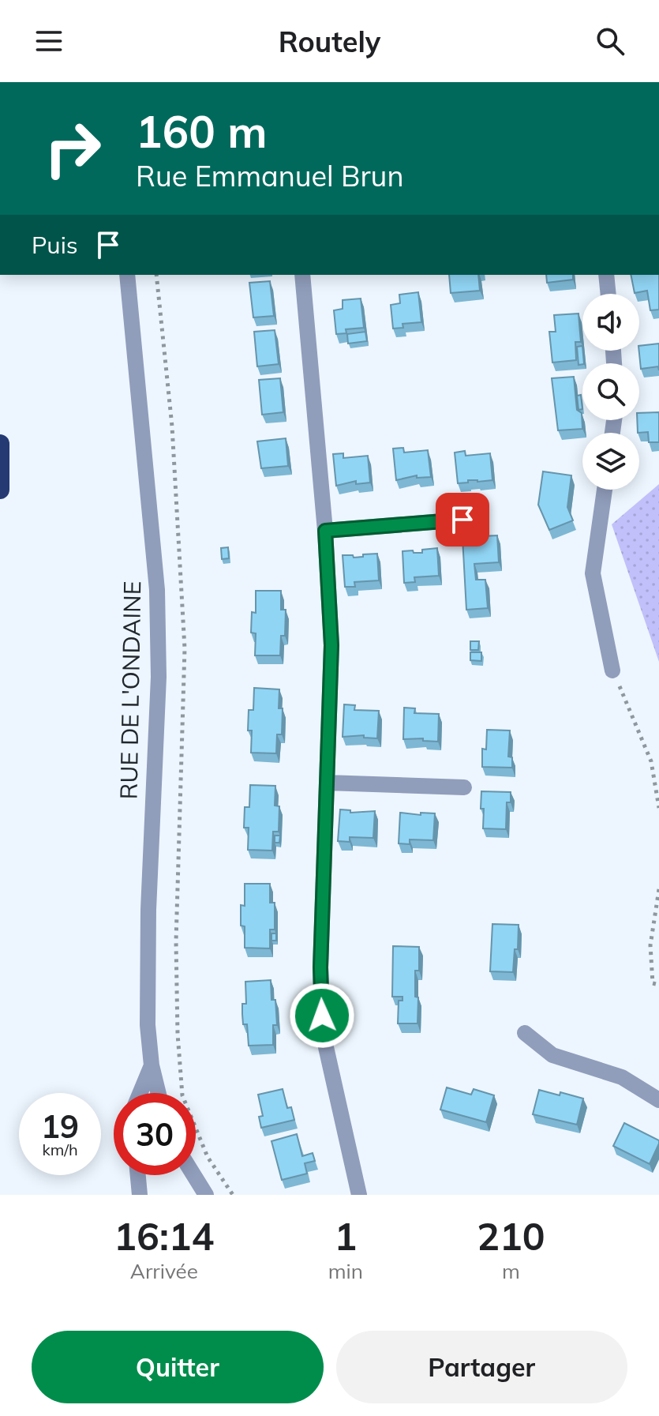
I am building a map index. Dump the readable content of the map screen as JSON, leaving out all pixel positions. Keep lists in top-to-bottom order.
{
  "streets": {
    "street": ["RUE DE L'ONDAINE"]
  },
  "page": {
    "header": "Routely",
    "turn": ["160 m", "Rue Emmanuel Brun"],
    "then": "Puis",
    "speed": "19 km/h",
    "limit": "30",
    "eta": [
      "16:14",
      "Arrivée",
      "1",
      "min",
      "210",
      "m"
    ],
    "buttons": ["Quitter", "Partager"]
  }
}
